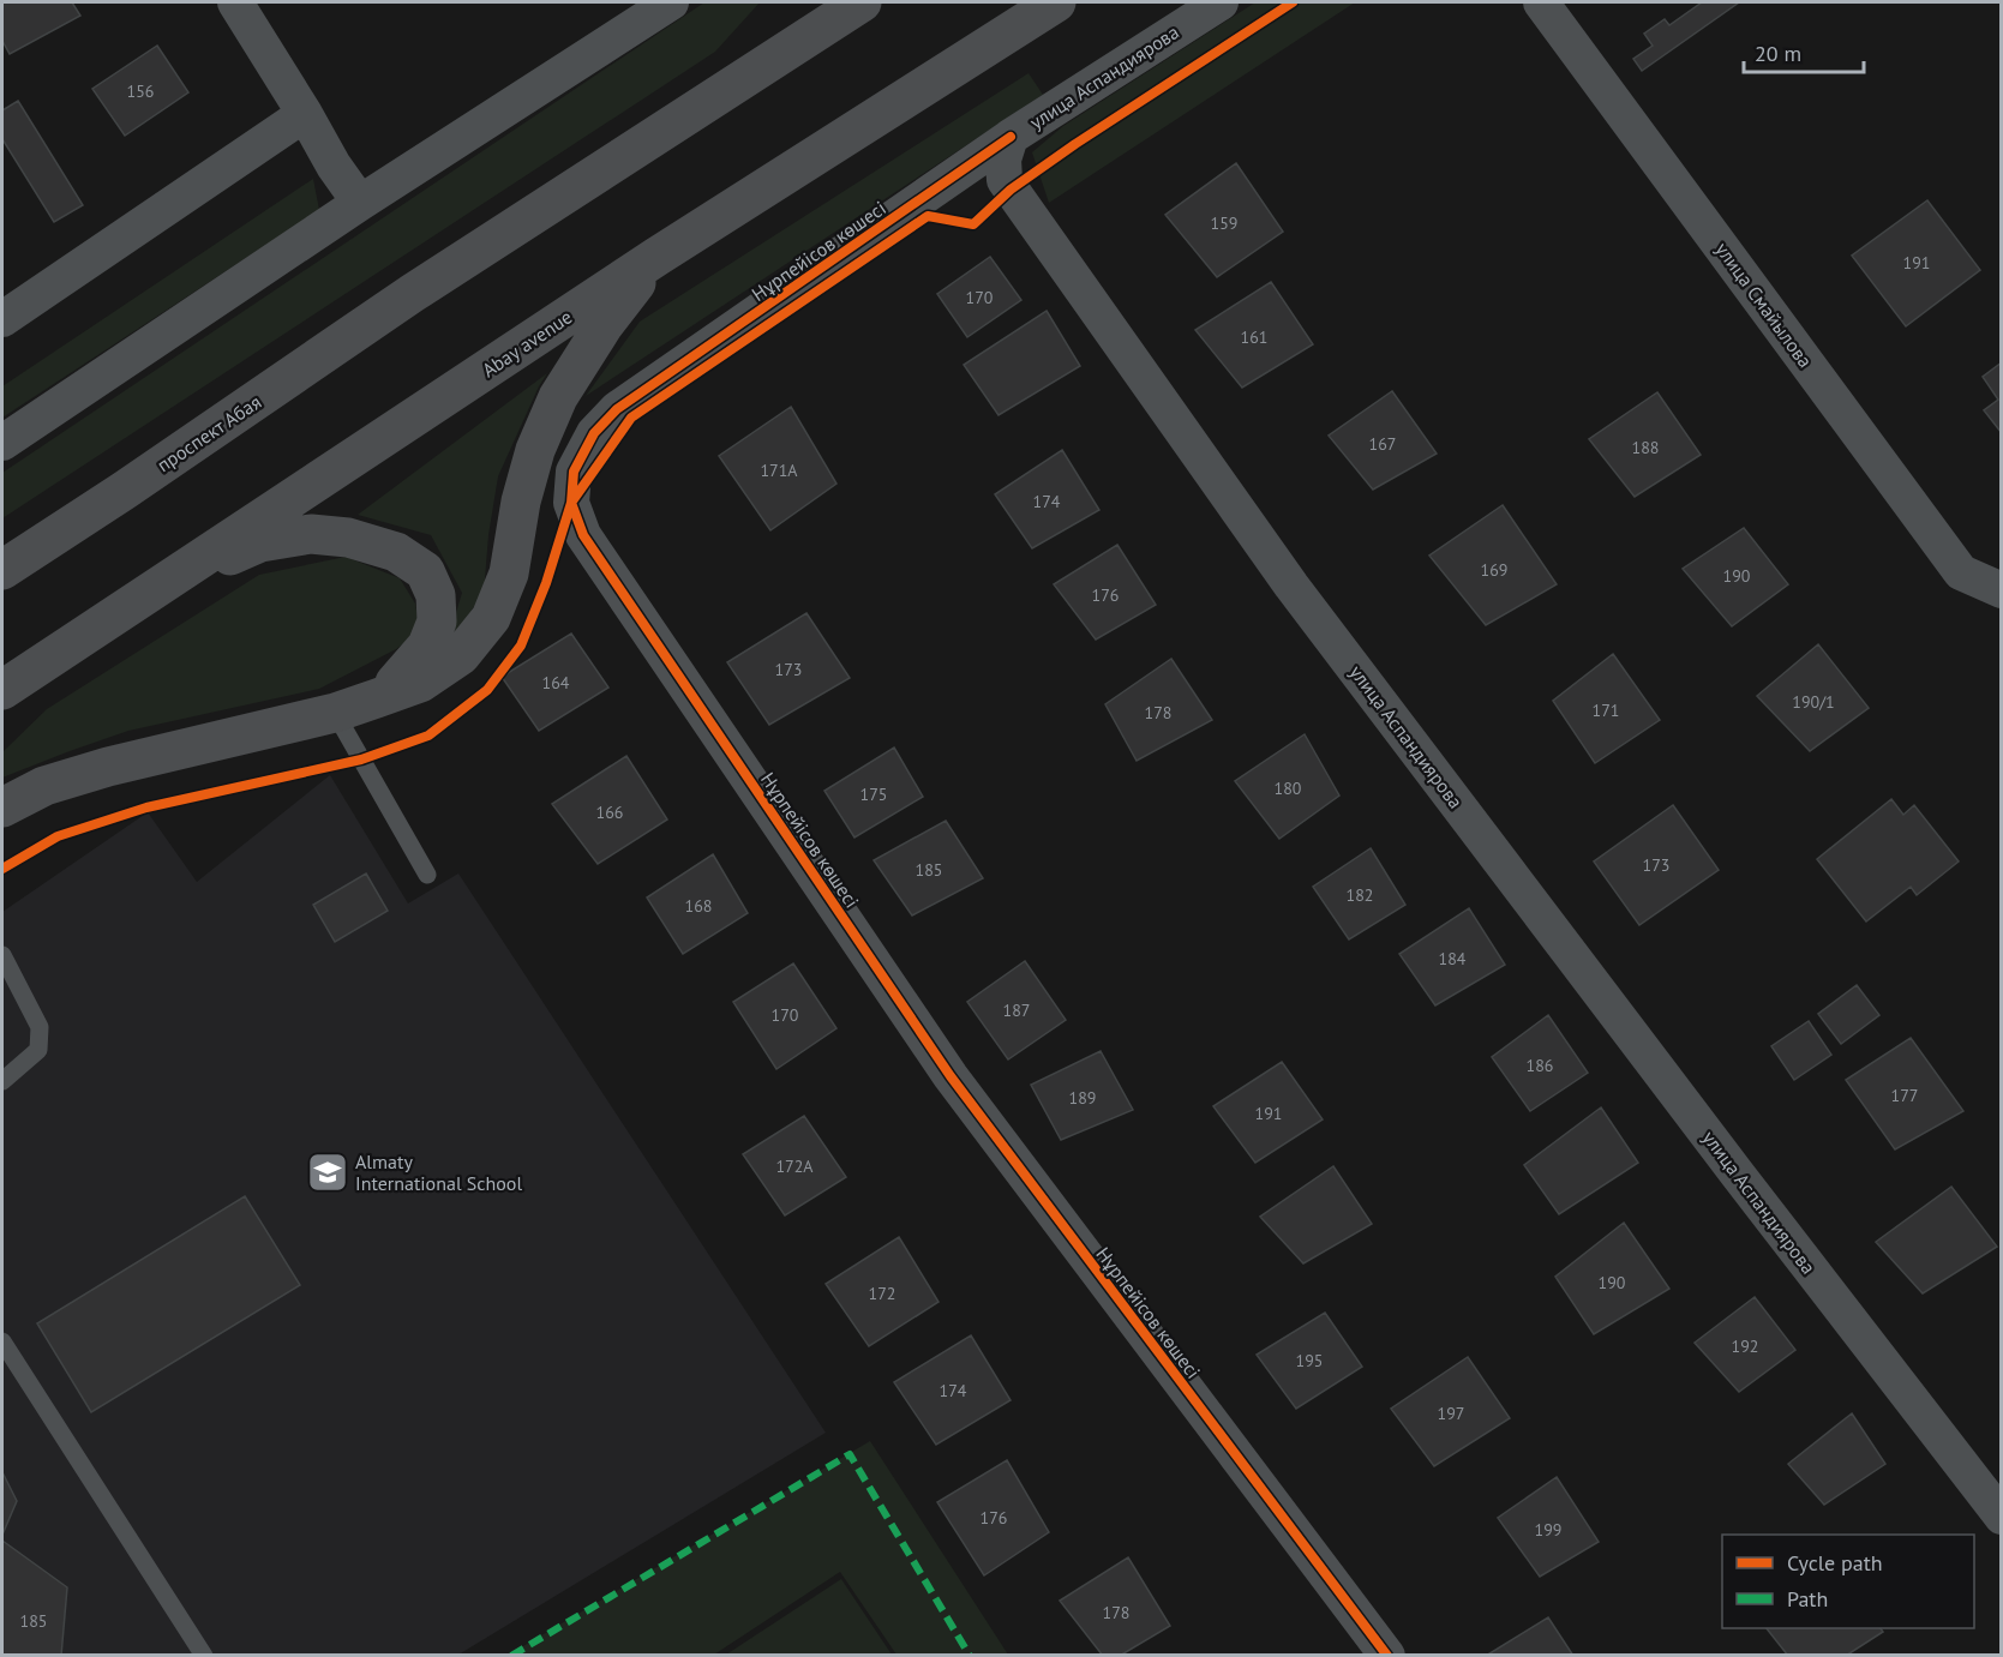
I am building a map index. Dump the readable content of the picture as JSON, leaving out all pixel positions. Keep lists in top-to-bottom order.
{
  "streets": {
    "main road": ["Abay avenue", "проспект Абая"],
    "street": ["улица Аспандиярова", "Нұрпейісов көшесі", "улица Смайылова"]
  },
  "crossings": [
    ["улица Аспандиярова", "Нұрпейісов көшесі"]
  ],
  "places": {
    "school or university": ["Almaty International School"]
  },
  "house_numbers": [
    "156",
    "159",
    "191",
    "170",
    "161",
    "167",
    "188",
    "171А",
    "174",
    "169",
    "190",
    "176",
    "173",
    "164",
    "190/1",
    "171",
    "178",
    "180",
    "175",
    "166",
    "173",
    "185",
    "182",
    "168",
    "184",
    "187",
    "170",
    "186",
    "177",
    "189",
    "191",
    "172А",
    "190",
    "172",
    "192",
    "195",
    "174",
    "197",
    "176",
    "199",
    "178",
    "185"
  ],
  "legend": ["Cycle path", "Path"],
  "scale_bar": "20 m"
}
